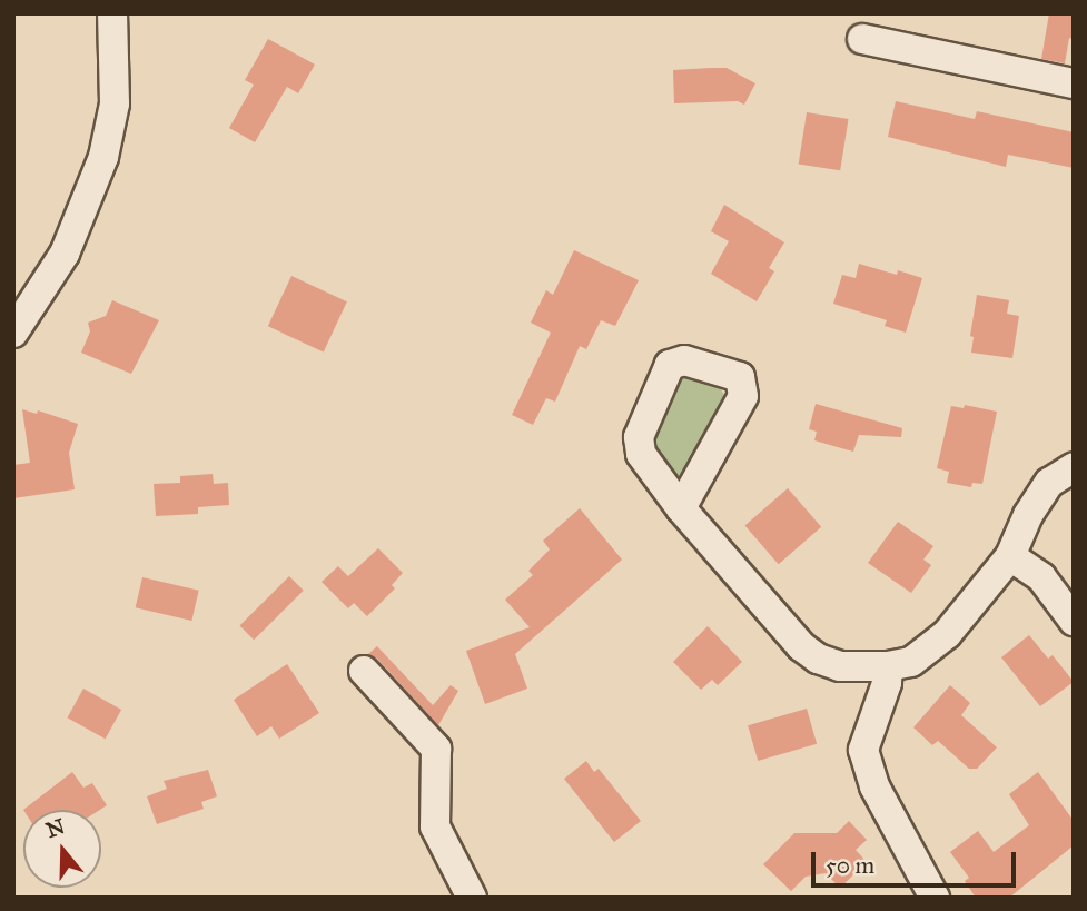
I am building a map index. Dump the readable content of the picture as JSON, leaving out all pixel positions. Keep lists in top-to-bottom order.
{
  "scale_bar": "50 m",
  "north": "top"
}
